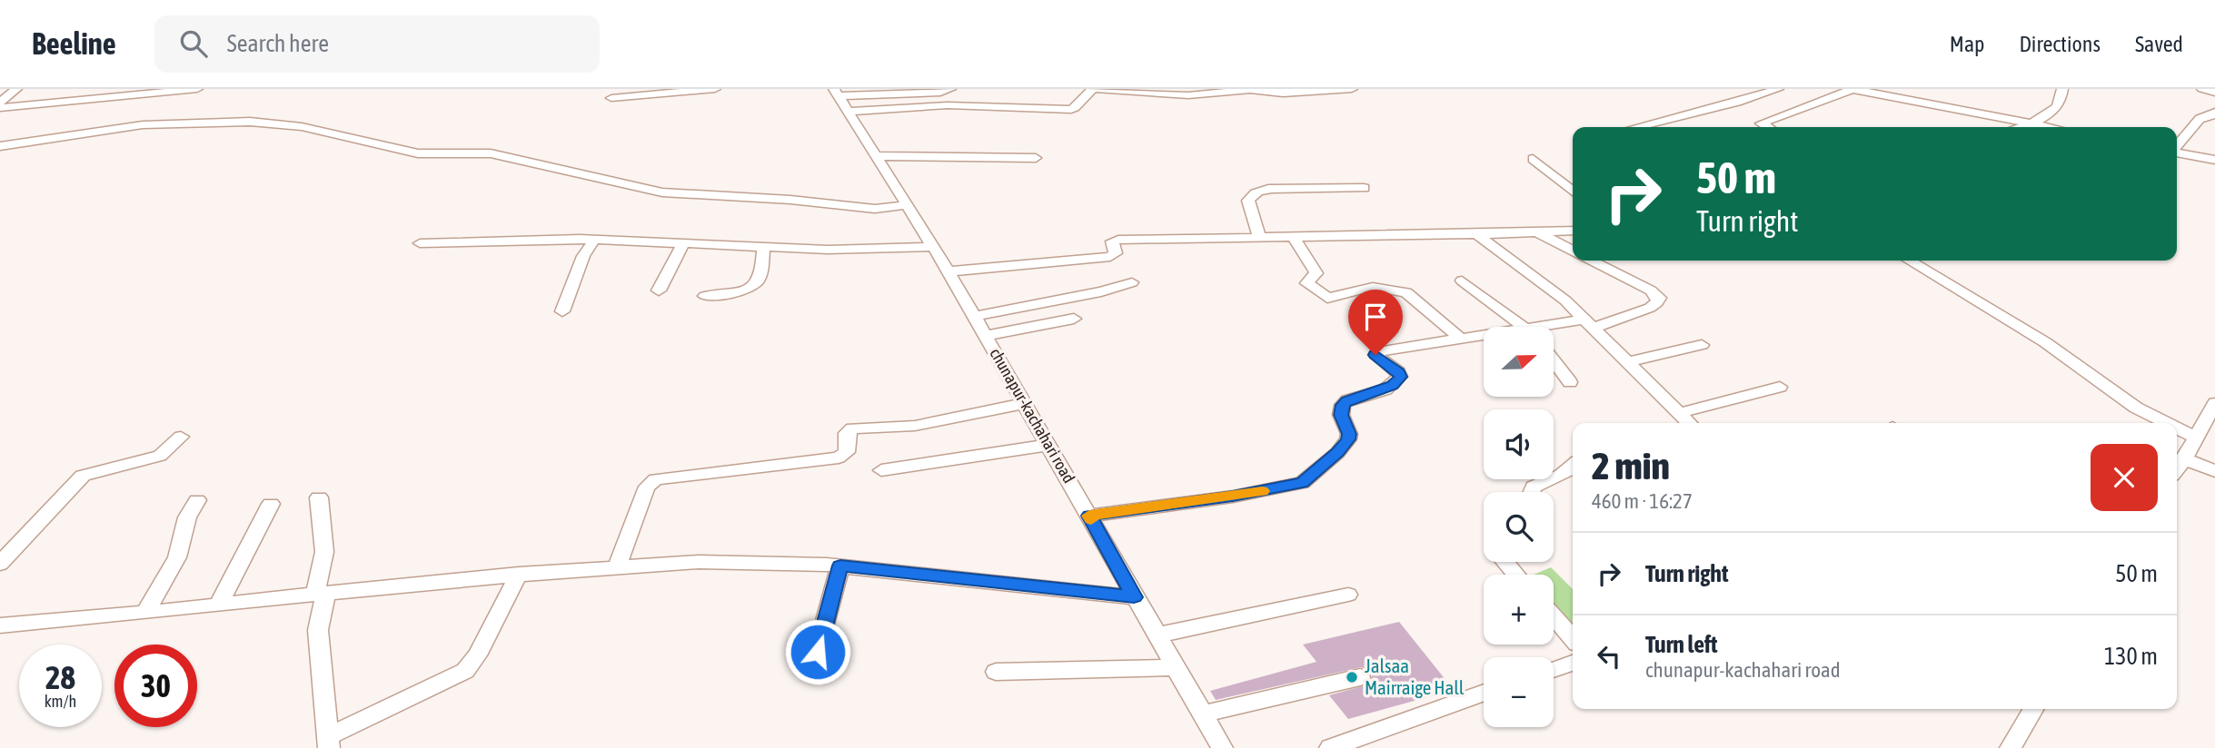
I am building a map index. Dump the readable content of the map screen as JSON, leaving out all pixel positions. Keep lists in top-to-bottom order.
{
  "streets": {
    "street": ["chunapur-kachahari road"]
  },
  "places": ["Jalsaa Mairraige Hall"],
  "north": "right",
  "page": {
    "header": "Beeline",
    "search": "Search here",
    "nav": ["Map", "Directions", "Saved"],
    "turn": ["50 m", "Turn right"],
    "map_buttons": ["+", "−"],
    "heading": ["2 min", "460 m · 16:27"],
    "list": [
      {
        "name": "Turn right",
        "value": "50 m"
      },
      {
        "name": "Turn left",
        "note": "chunapur-kachahari road",
        "value": "130 m"
      }
    ],
    "speed": "28 km/h",
    "limit": "30"
  }
}
